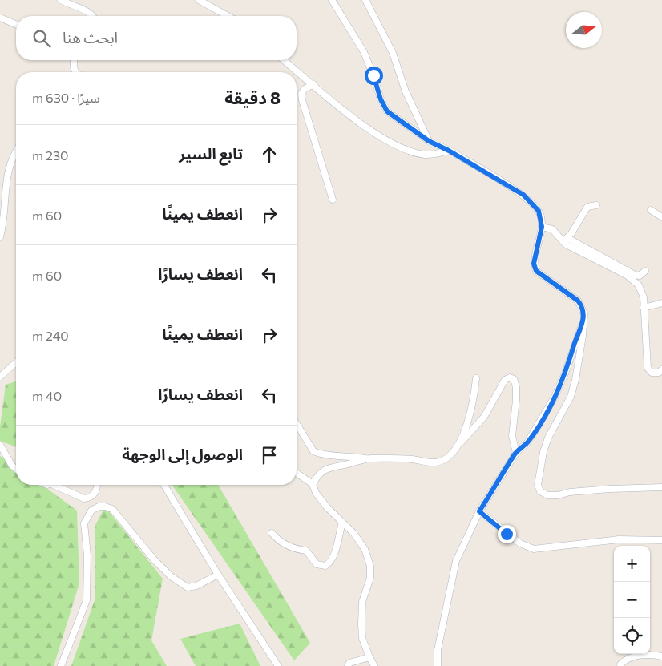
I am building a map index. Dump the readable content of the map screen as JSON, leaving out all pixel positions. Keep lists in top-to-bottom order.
{
  "north": "right",
  "page": {
    "search": "ابحث هنا",
    "heading": ["8 دقيقة", "سيرًا · 630 m"],
    "list": [
      ["تابع السير", "230 m"],
      ["انعطف يمينًا", "60 m"],
      ["انعطف يسارًا", "60 m"],
      ["انعطف يمينًا", "240 m"],
      ["انعطف يسارًا", "40 m"],
      "الوصول إلى الوجهة"
    ],
    "map_buttons": ["+", "−"]
  }
}
